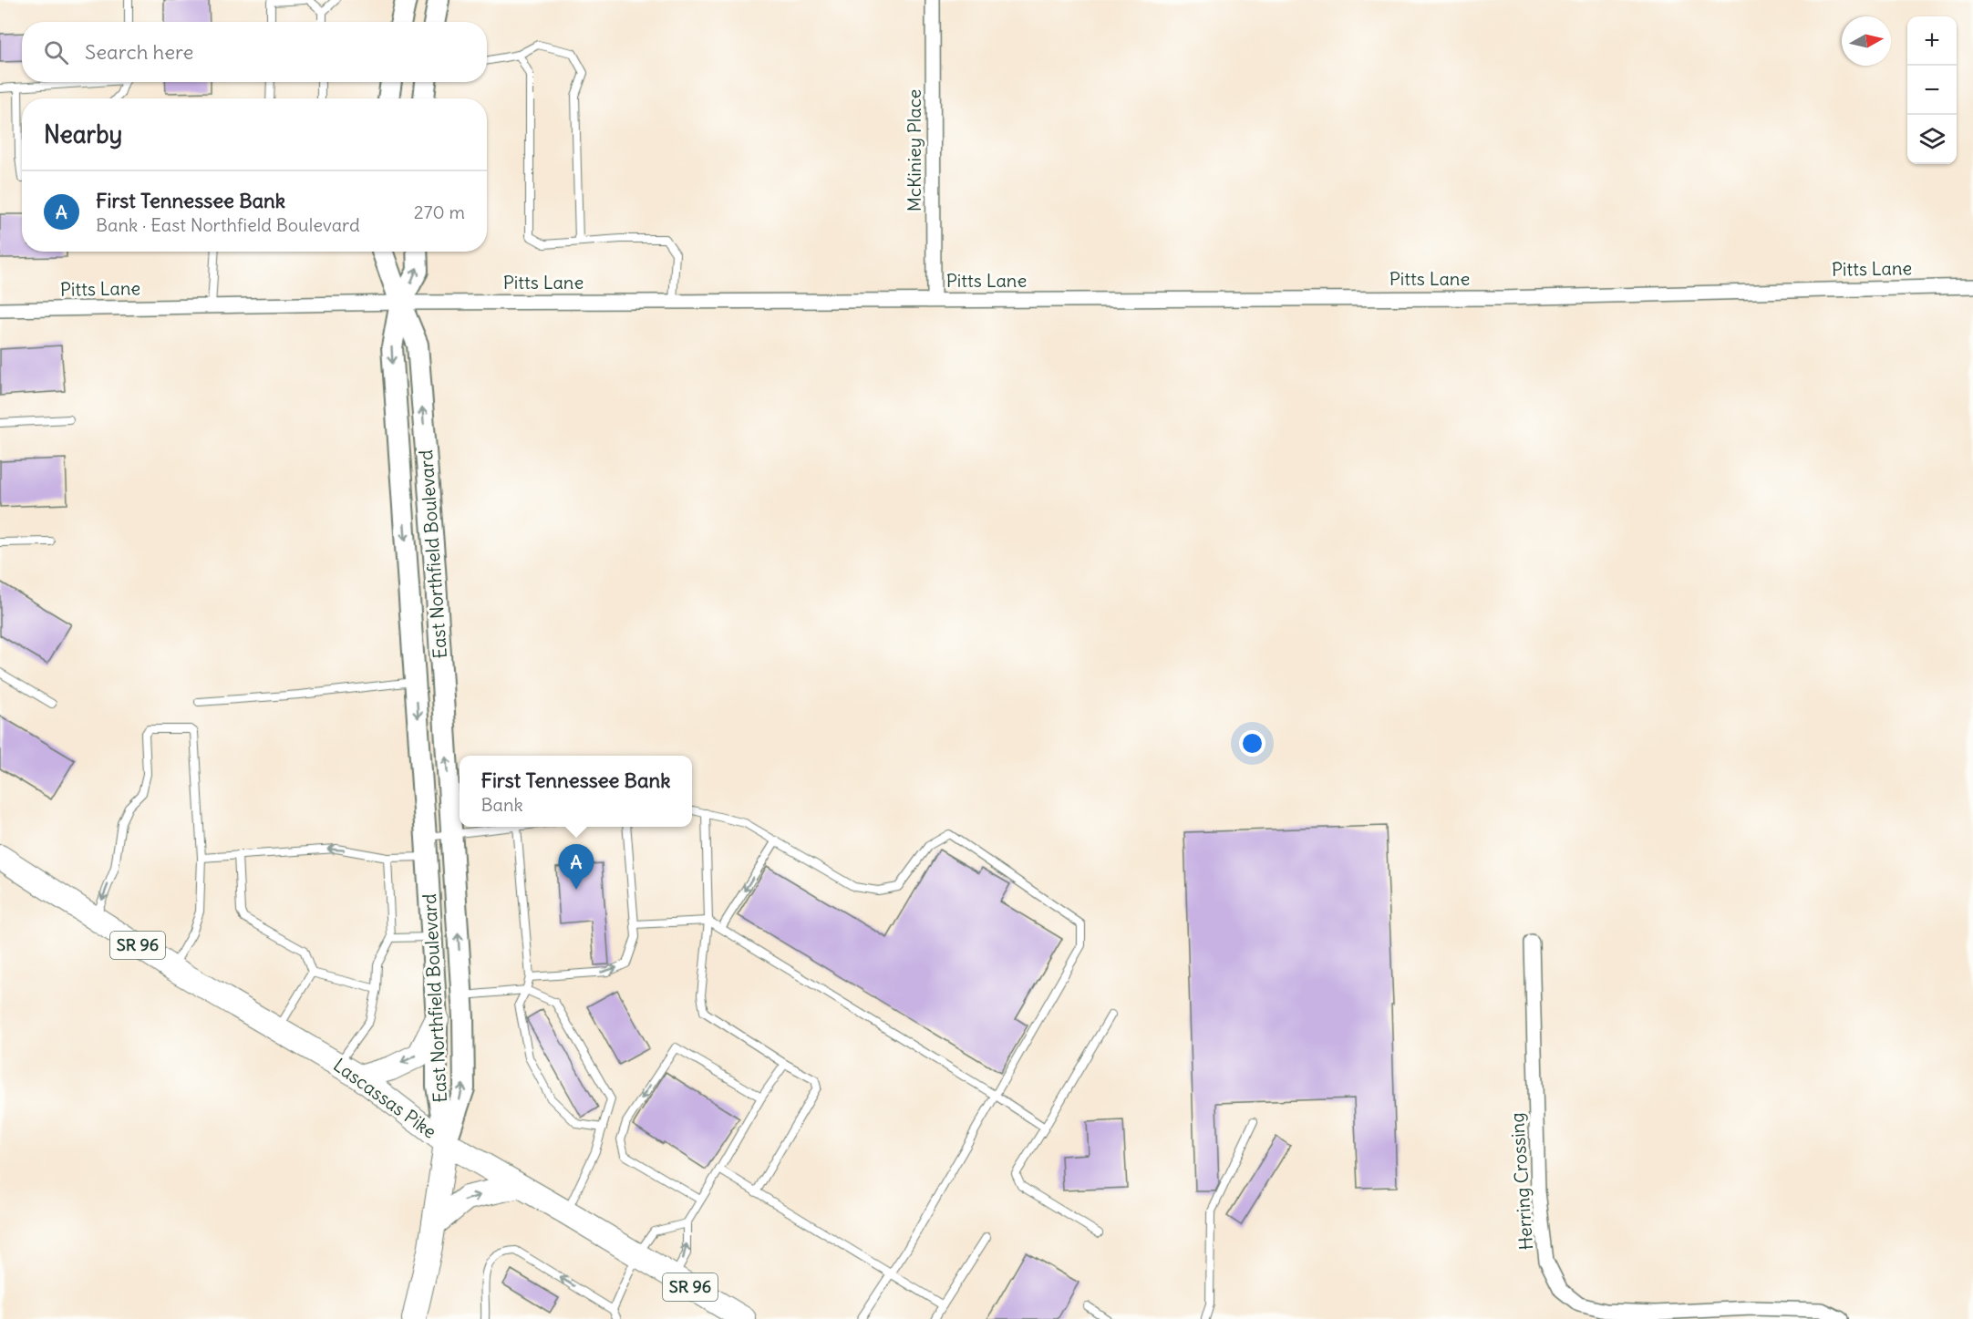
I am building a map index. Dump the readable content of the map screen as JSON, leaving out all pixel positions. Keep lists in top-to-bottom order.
{
  "streets": {
    "main road": ["East Northfield Boulevard", "SR 96", "Lascassas Pike"],
    "street": ["McKiniey Place", "Pitts Lane", "Herring Crossing"]
  },
  "crossings": [
    ["McKiniey Place", "Pitts Lane"],
    ["Pitts Lane", "East Northfield Boulevard"],
    ["East Northfield Boulevard", "Lascassas Pike"]
  ],
  "north": "right",
  "page": {
    "map_buttons": ["+", "−"],
    "search": "Search here",
    "heading": "Nearby",
    "list": [
      {
        "mark": "A",
        "name": "First Tennessee Bank",
        "note": "Bank · East Northfield Boulevard",
        "value": "270 m"
      }
    ],
    "popup": ["First Tennessee Bank", "Bank"],
    "pins": "A"
  }
}
